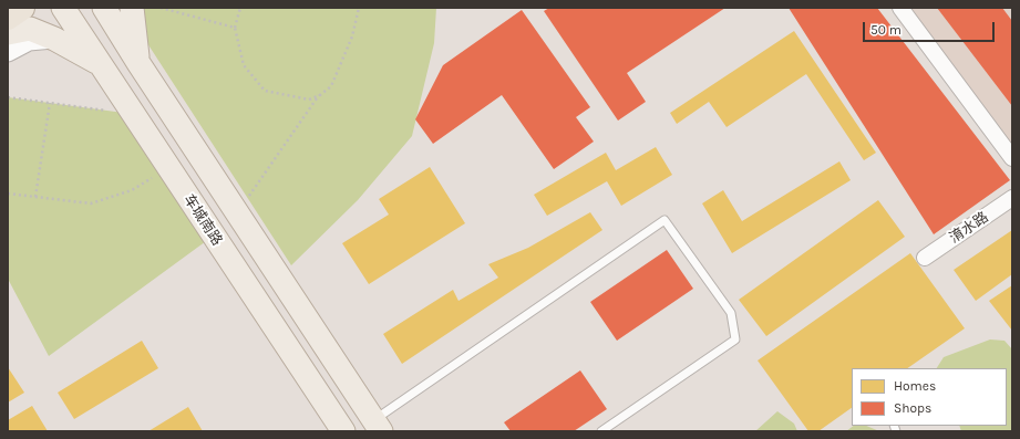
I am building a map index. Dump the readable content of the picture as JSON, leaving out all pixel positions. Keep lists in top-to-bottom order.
{
  "streets": {
    "main road": ["车城南路"],
    "street": ["淯水路"]
  },
  "legend": ["Homes", "Shops"],
  "scale_bar": "50 m"
}
